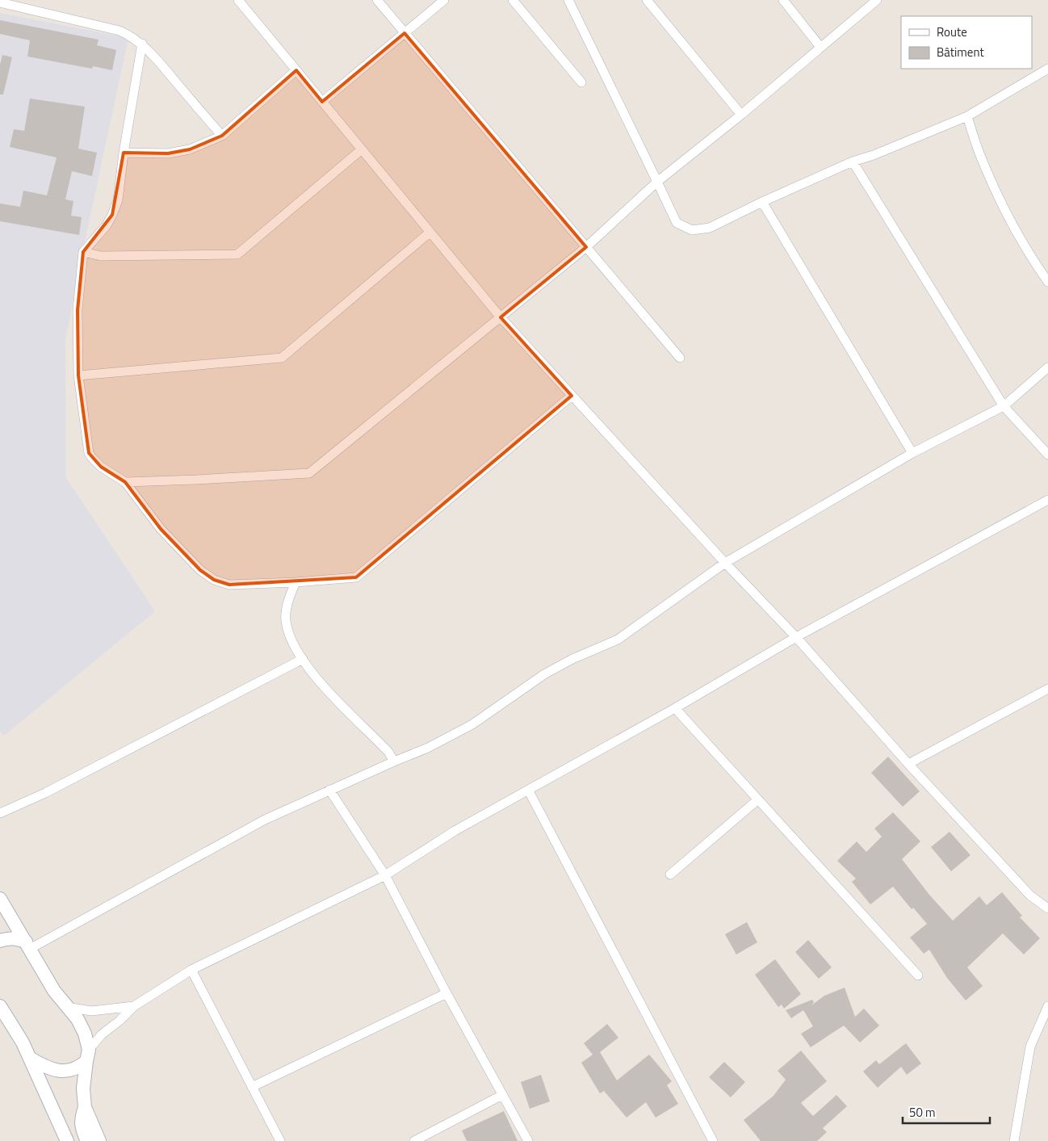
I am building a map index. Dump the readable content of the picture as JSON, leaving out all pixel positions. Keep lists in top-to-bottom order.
{
  "legend": ["Route", "Bâtiment"],
  "scale_bar": "50 m"
}
